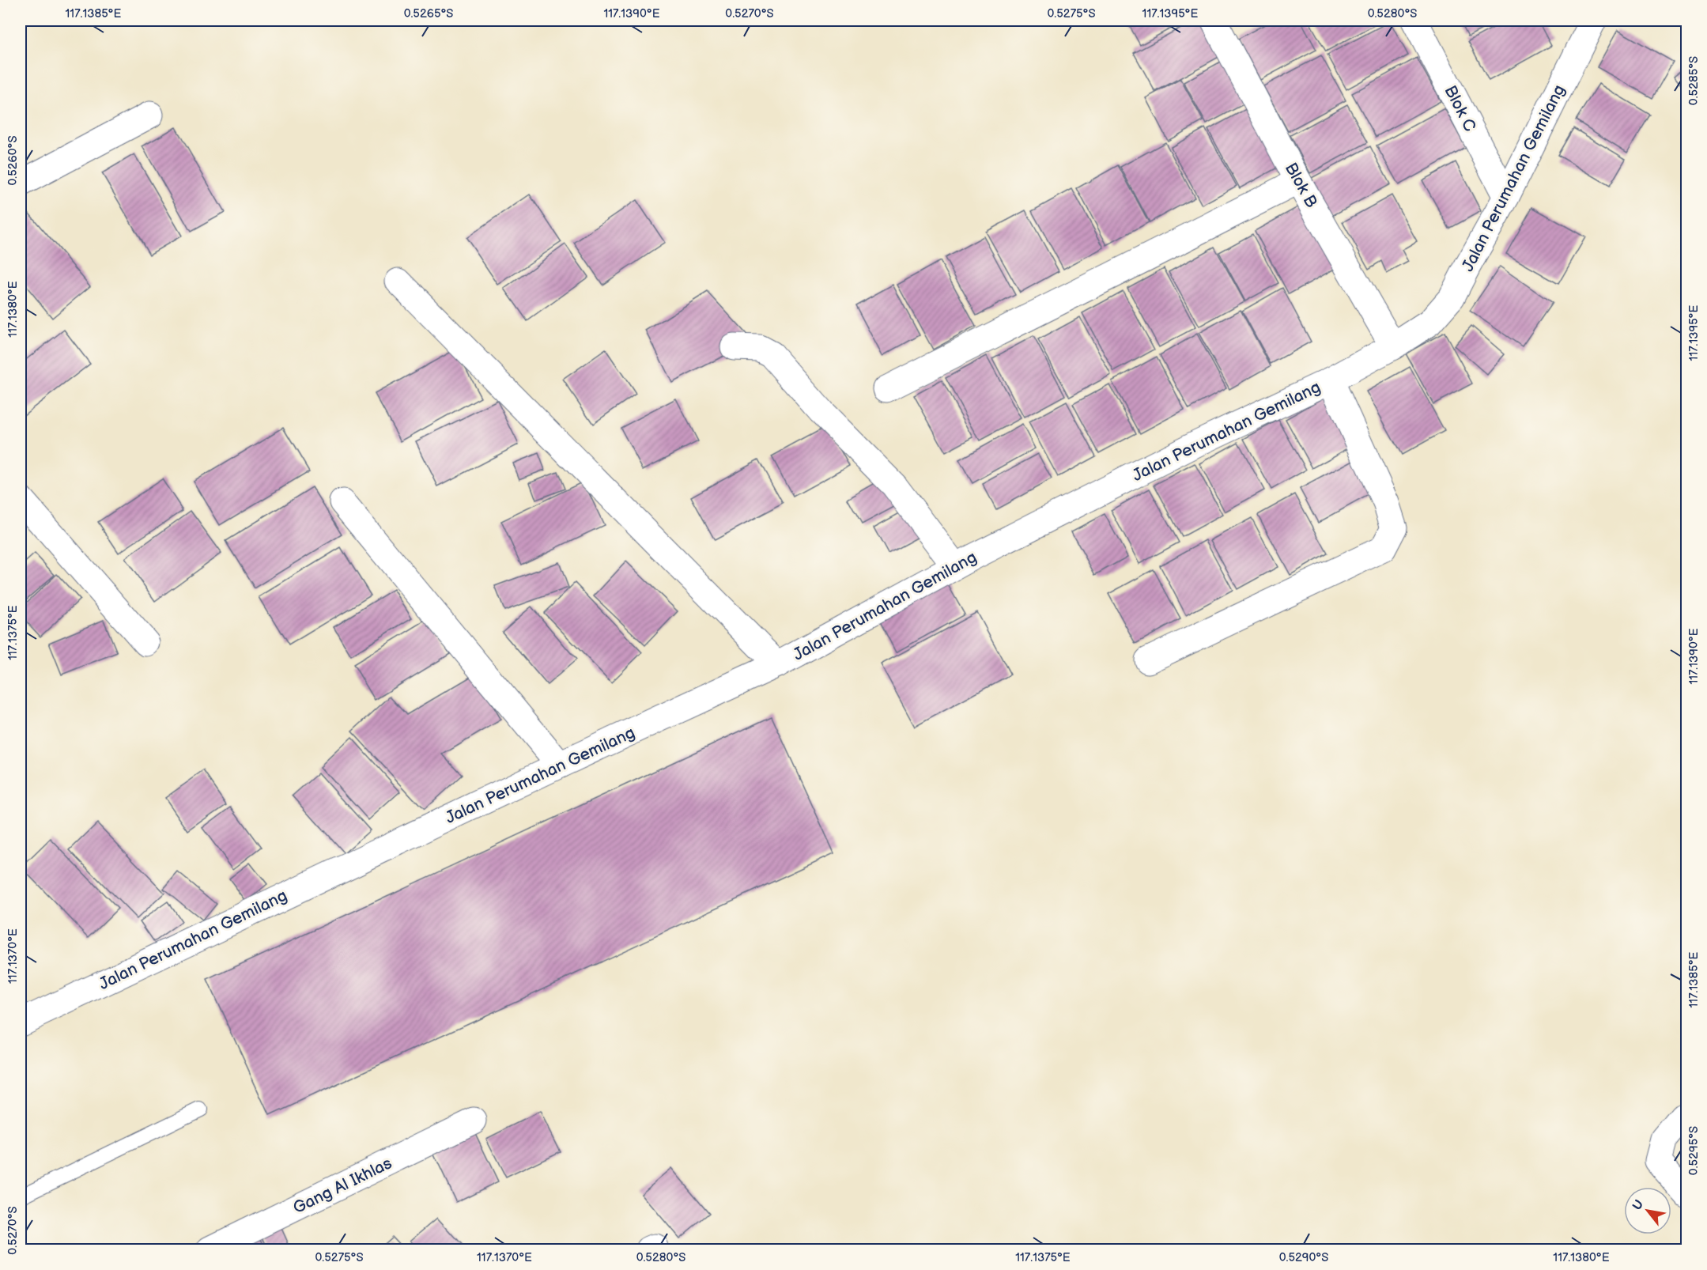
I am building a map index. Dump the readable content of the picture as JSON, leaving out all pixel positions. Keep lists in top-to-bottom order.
{
  "streets": {
    "street": [
      "Blok C",
      "Jalan Perumahan Gemilang",
      "Blok B",
      "Gang Al Ikhlas"
    ]
  },
  "crossings": [
    ["Blok C", "Jalan Perumahan Gemilang"],
    ["Jalan Perumahan Gemilang", "Blok B"]
  ],
  "north": "top left",
  "coordinates": [
    "117.1385°E",
    "0.5265°S",
    "117.1390°E",
    "0.5270°S",
    "0.5275°S",
    "117.1395°E",
    "0.5280°S",
    "0.5285°S",
    "0.5260°S",
    "117.1380°E",
    "117.1375°E",
    "117.1370°E",
    "0.5295°S",
    "0.5290°S"
  ]
}
